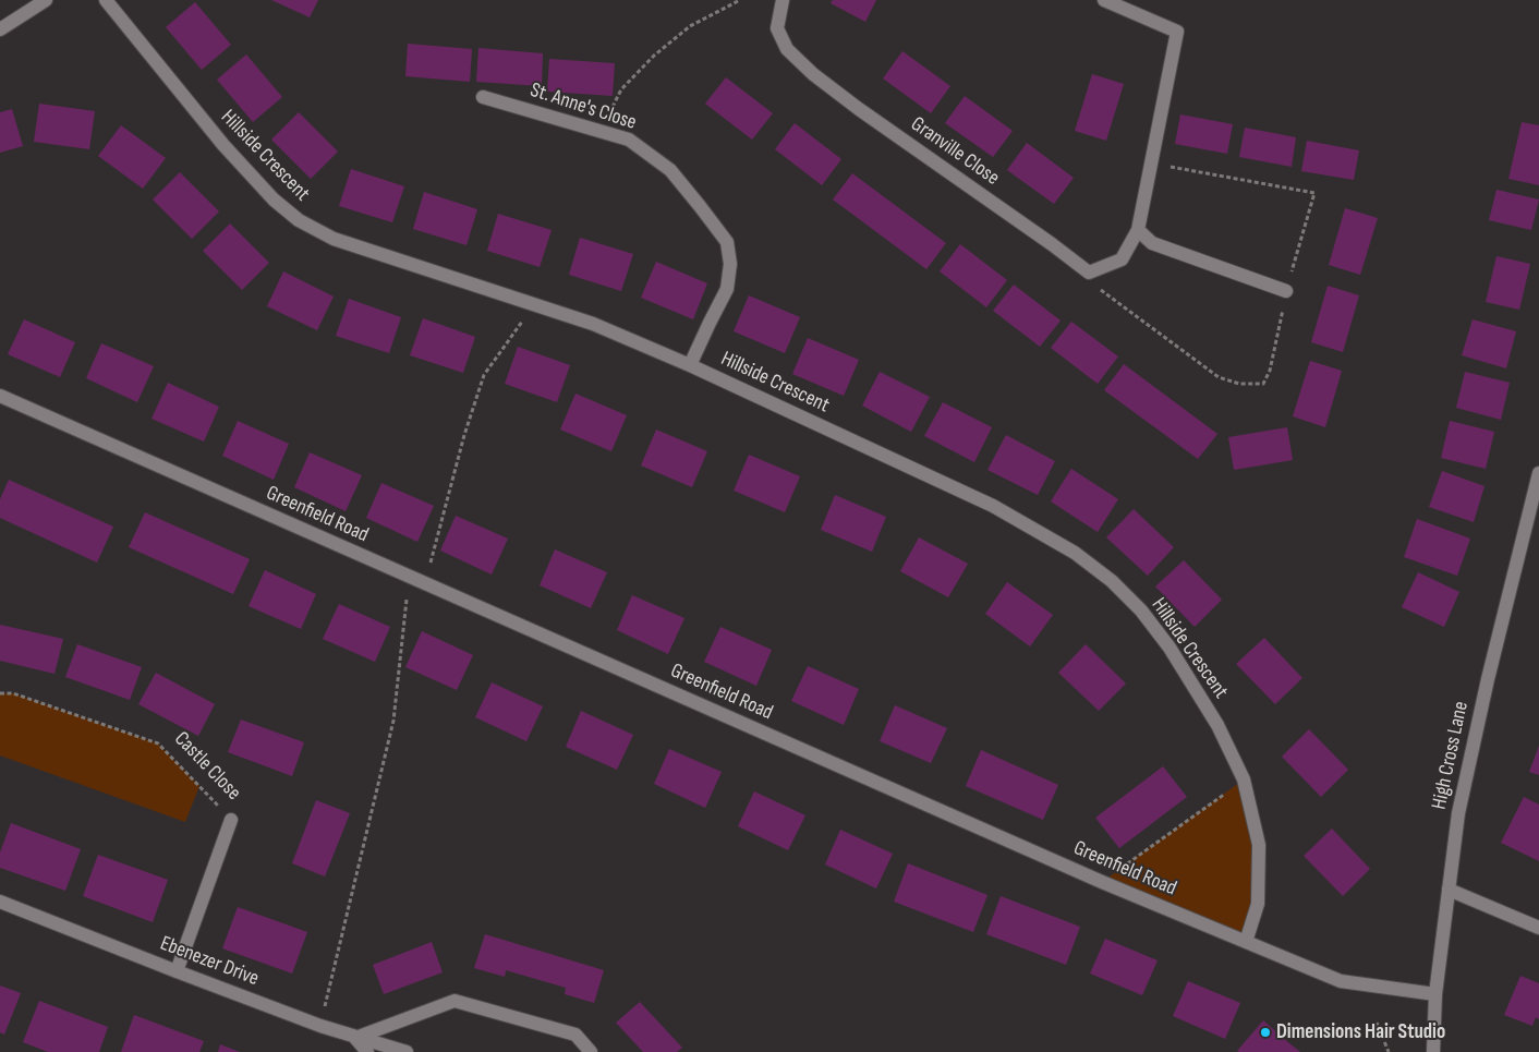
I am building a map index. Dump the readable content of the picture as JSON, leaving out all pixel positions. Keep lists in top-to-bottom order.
{
  "streets": {
    "street": [
      "St. Anne's Close",
      "Granville Close",
      "Hillside Crescent",
      "Greenfield Road",
      "High Cross Lane",
      "Castle Close",
      "Ebenezer Drive"
    ]
  },
  "crossings": [
    ["St. Anne's Close", "Hillside Crescent"],
    ["Hillside Crescent", "Greenfield Road"],
    ["Greenfield Road", "High Cross Lane"],
    ["Castle Close", "Ebenezer Drive"]
  ],
  "places": ["Dimensions Hair Studio"]
}
